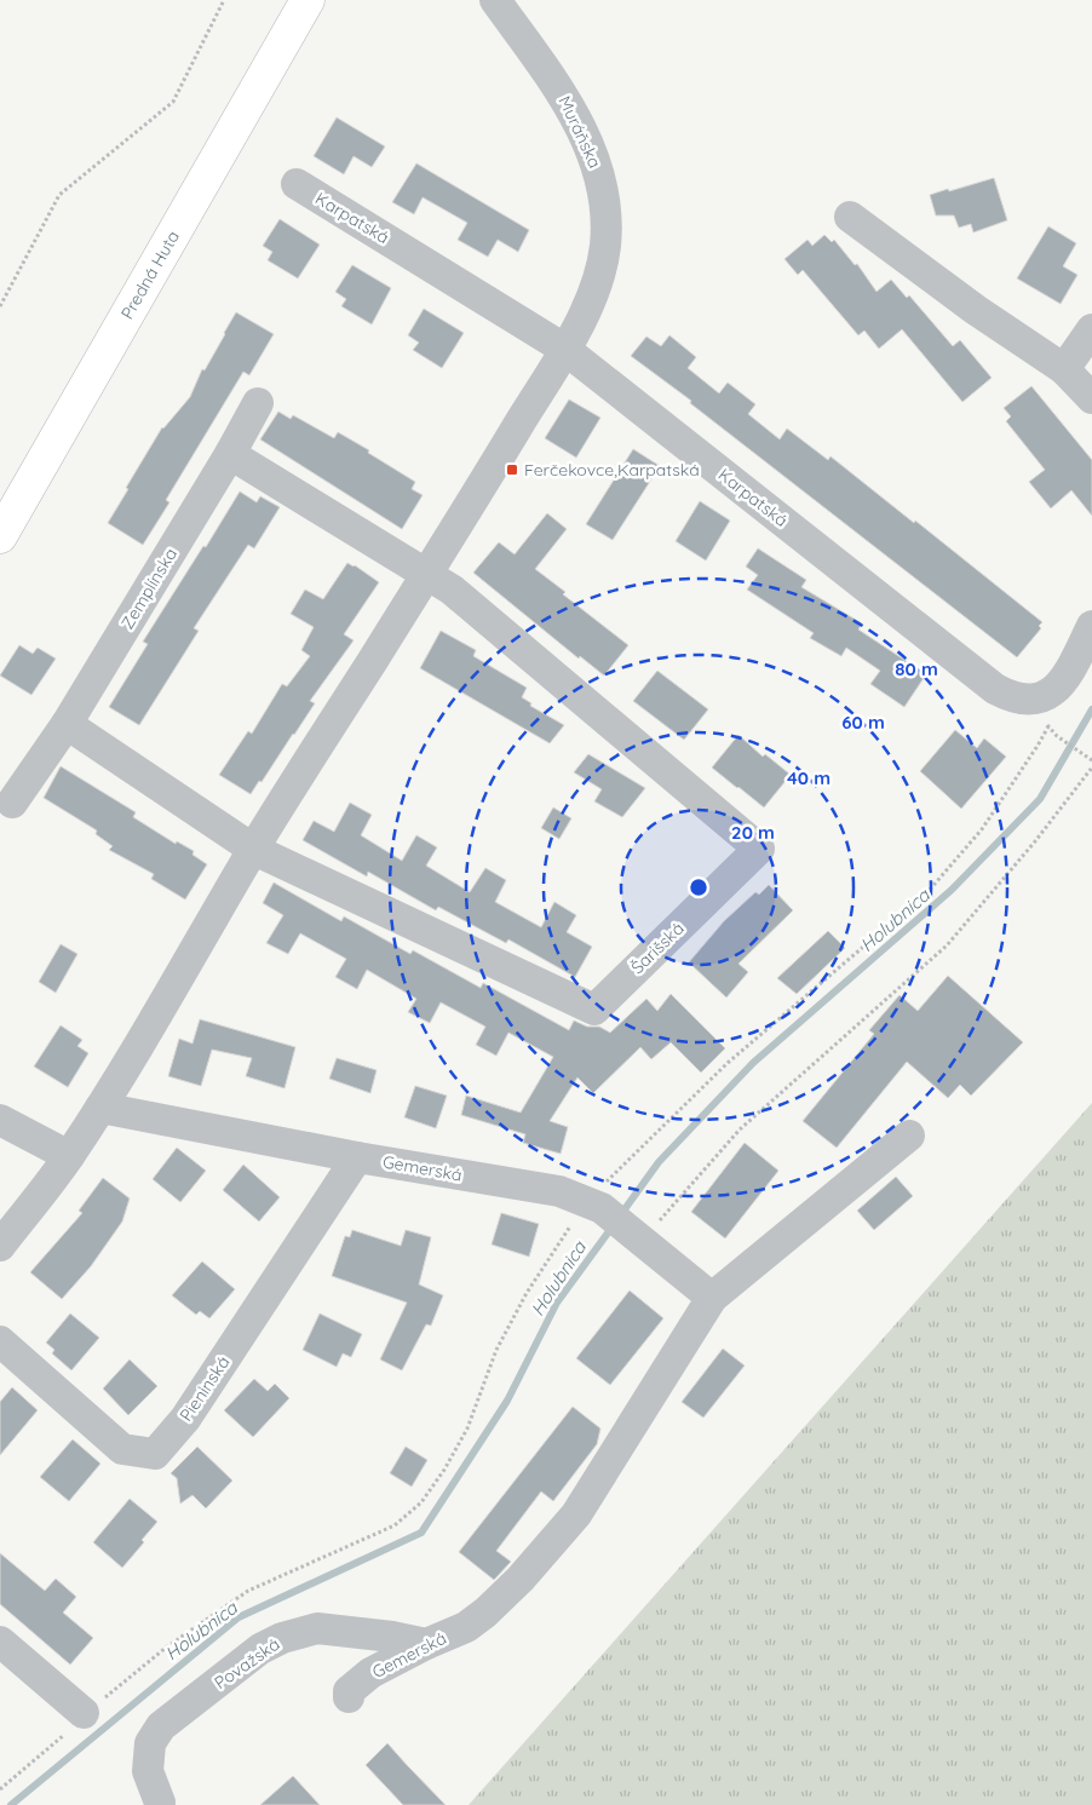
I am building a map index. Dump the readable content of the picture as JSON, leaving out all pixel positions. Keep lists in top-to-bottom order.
{
  "streets": {
    "main road": ["Predná Huta"],
    "street": [
      "Muráňska",
      "Karpatská",
      "Zemplínska",
      "Šarišská",
      "Gemerská",
      "Pieninská",
      "Považská"
    ]
  },
  "crossings": [
    ["Muráňska", "Karpatská"],
    ["Muráňska", "Šarišská"],
    ["Muráňska", "Gemerská"],
    ["Gemerská", "Pieninská"],
    ["Gemerská", "Považská"]
  ],
  "water": ["Holubnica"],
  "places": {
    "transit": ["Ferčekovce,Karpatská"]
  },
  "rings": [
    "80 m",
    "60 m",
    "40 m",
    "20 m"
  ]
}
